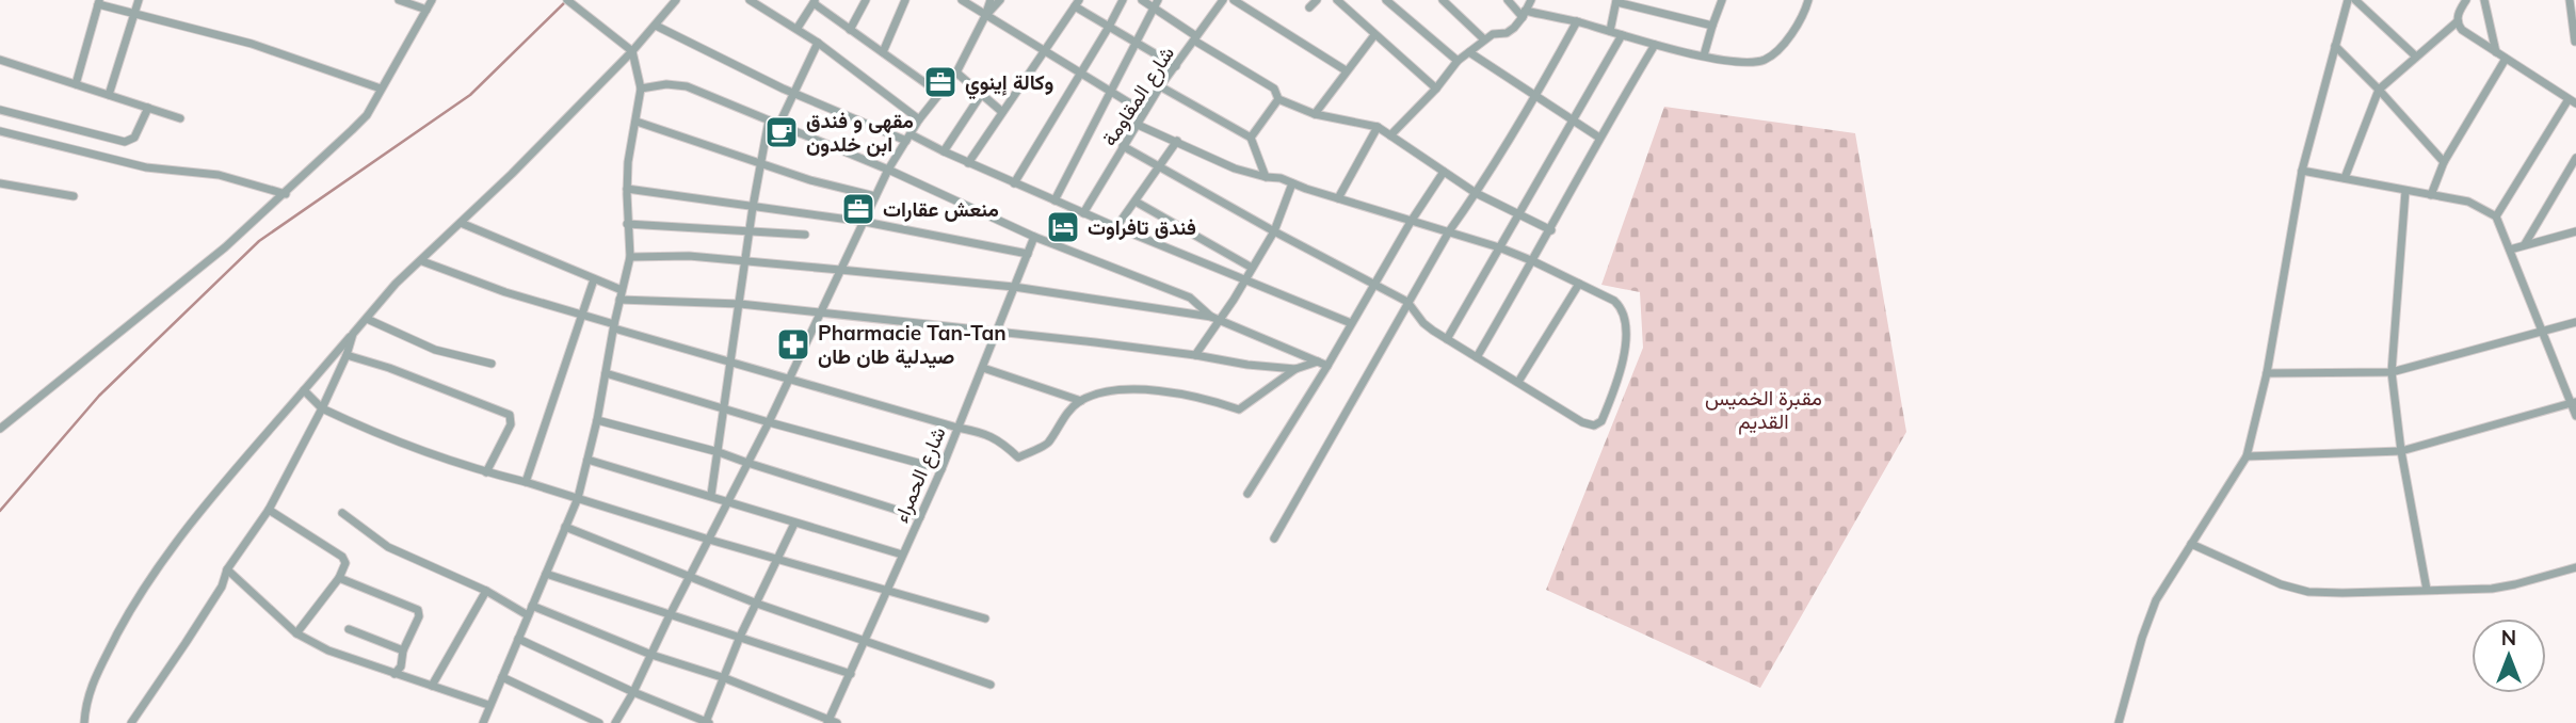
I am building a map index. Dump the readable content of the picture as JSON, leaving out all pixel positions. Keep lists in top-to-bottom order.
{
  "streets": {
    "street": ["شارع المقاومة", "شارع الحمراء"]
  },
  "parks": ["مقبرة الخميس القديم"],
  "places": {
    "office": ["وكالة إينوي", "منعش عقارات"],
    "cafe": ["مقهى و فندق ابن خلدون"],
    "hotel": ["فندق تافراوت"],
    "pharmacy": ["Pharmacie Tan-Tan صيدلية طان طان"]
  },
  "north": "top"
}
